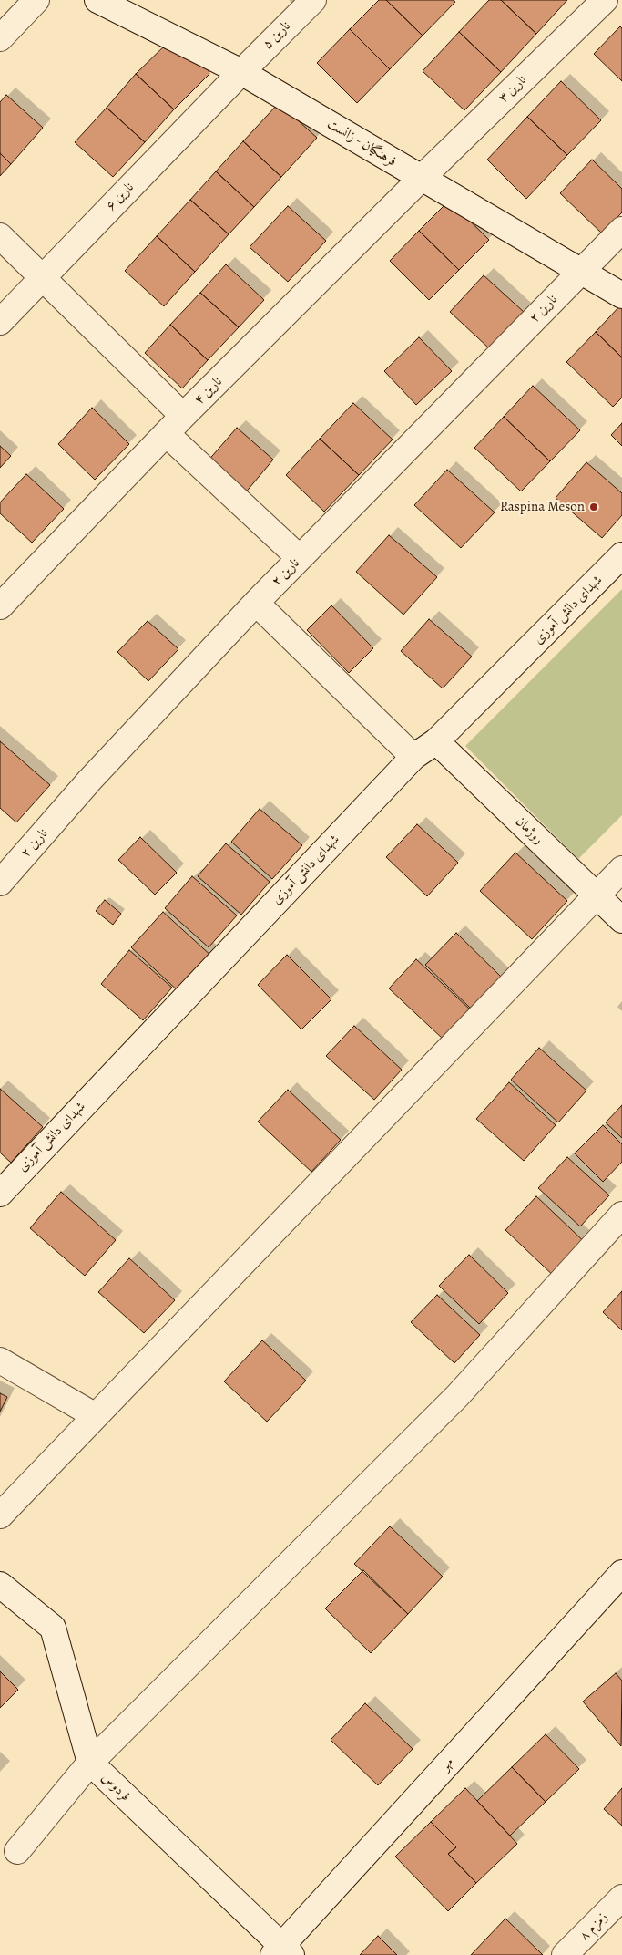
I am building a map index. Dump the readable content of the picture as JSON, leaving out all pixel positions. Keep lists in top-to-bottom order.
{
  "streets": {
    "street": [
      "نارین ۵",
      "نارین ۳",
      "فرهنگیان - زانست",
      "نارین ۶",
      "نارین ۲",
      "نارین ۴",
      "شهدای دانش آموزی",
      "روژمان",
      "مهر",
      "فردوس",
      "زمزم ۸"
    ]
  },
  "crossings": [
    ["نارین ۵", "فرهنگیان - زانست"],
    ["نارین ۵", "نارین ۶"],
    ["نارین ۳", "فرهنگیان - زانست"],
    ["نارین ۳", "نارین ۴"],
    ["فرهنگیان - زانست", "نارین ۶"],
    ["فرهنگیان - زانست", "نارین ۲"],
    ["فرهنگیان - زانست", "نارین ۴"],
    ["شهدای دانش آموزی", "روژمان"],
    ["مهر", "فردوس"]
  ],
  "places": ["Raspina Meson"]
}
